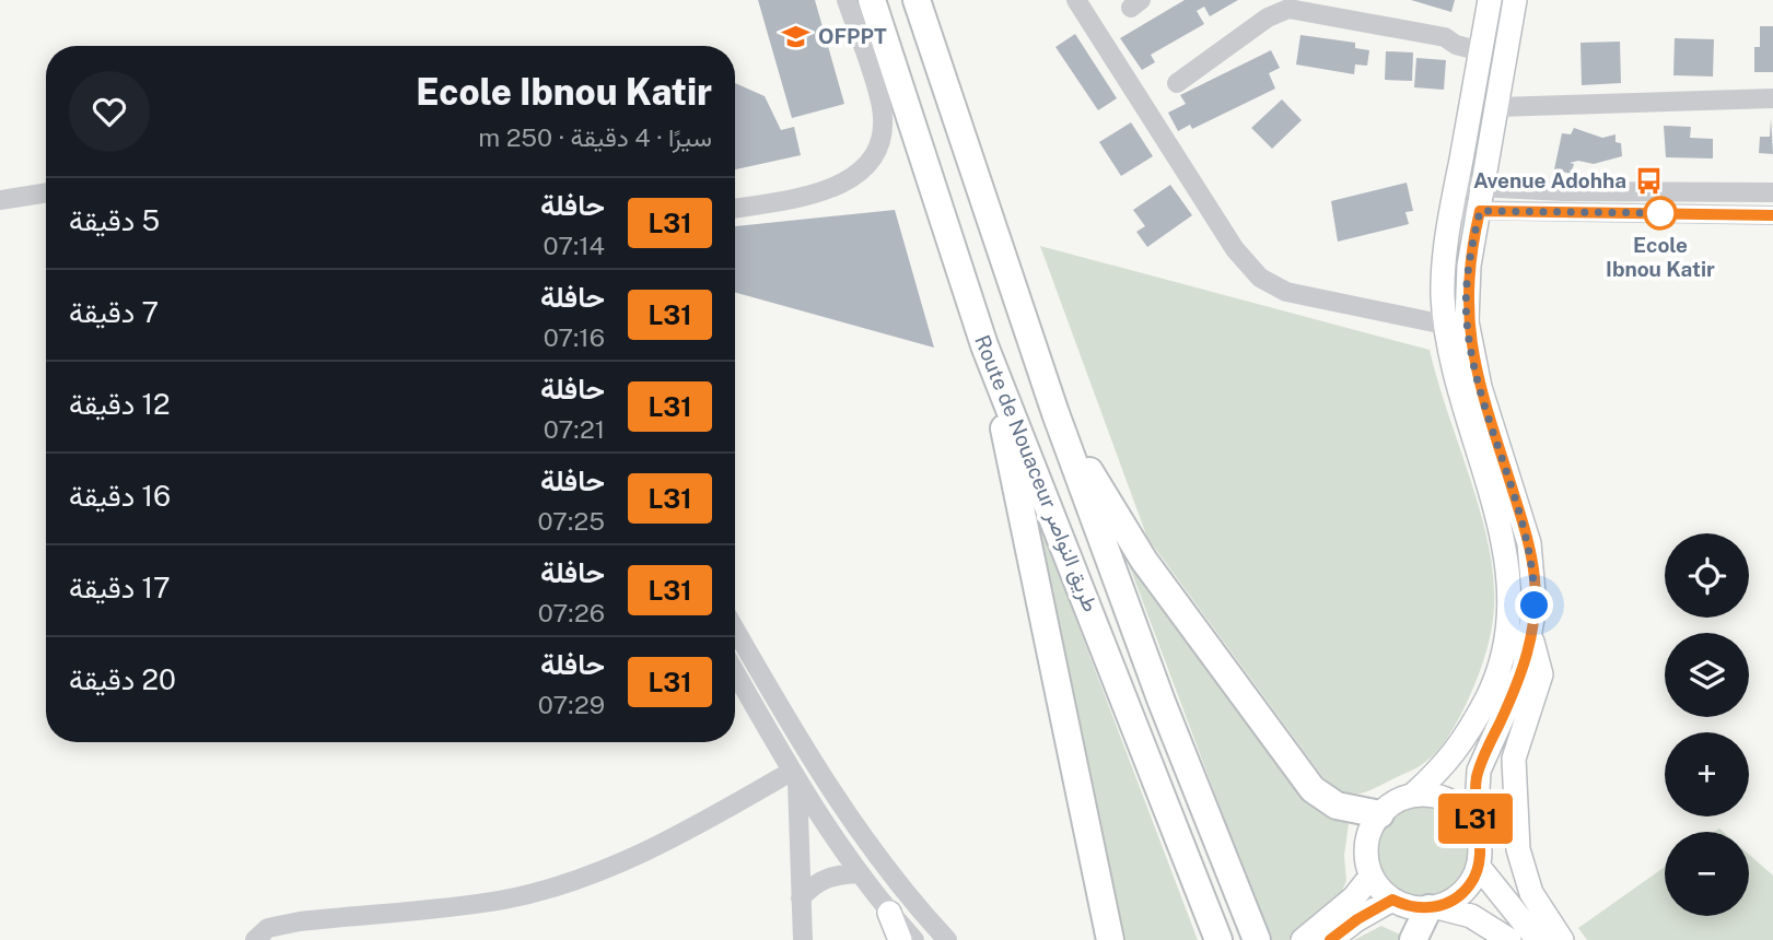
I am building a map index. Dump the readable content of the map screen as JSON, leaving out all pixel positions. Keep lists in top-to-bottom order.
{
  "streets": {
    "highway": ["Route de Nouaceur طريق النواصر"]
  },
  "places": {
    "school or university": ["OFPPT"],
    "bus stop": ["Avenue Adohha"],
    "other": ["Ecole Ibnou Katir"]
  },
  "lines": ["bus line L31"],
  "page": {
    "on_map": "L31",
    "heading": ["Ecole Ibnou Katir", "سيرًا · 4 دقيقة · 250 m"],
    "list": [
      {
        "mark": "L31",
        "name": "حافلة",
        "note": "07:14",
        "value": "5 دقيقة"
      },
      {
        "mark": "L31",
        "name": "حافلة",
        "note": "07:16",
        "value": "7 دقيقة"
      },
      {
        "mark": "L31",
        "name": "حافلة",
        "note": "07:21",
        "value": "12 دقيقة"
      },
      {
        "mark": "L31",
        "name": "حافلة",
        "note": "07:25",
        "value": "16 دقيقة"
      },
      {
        "mark": "L31",
        "name": "حافلة",
        "note": "07:26",
        "value": "17 دقيقة"
      },
      {
        "mark": "L31",
        "name": "حافلة",
        "note": "07:29",
        "value": "20 دقيقة"
      }
    ],
    "map_buttons": ["+", "−"]
  }
}
